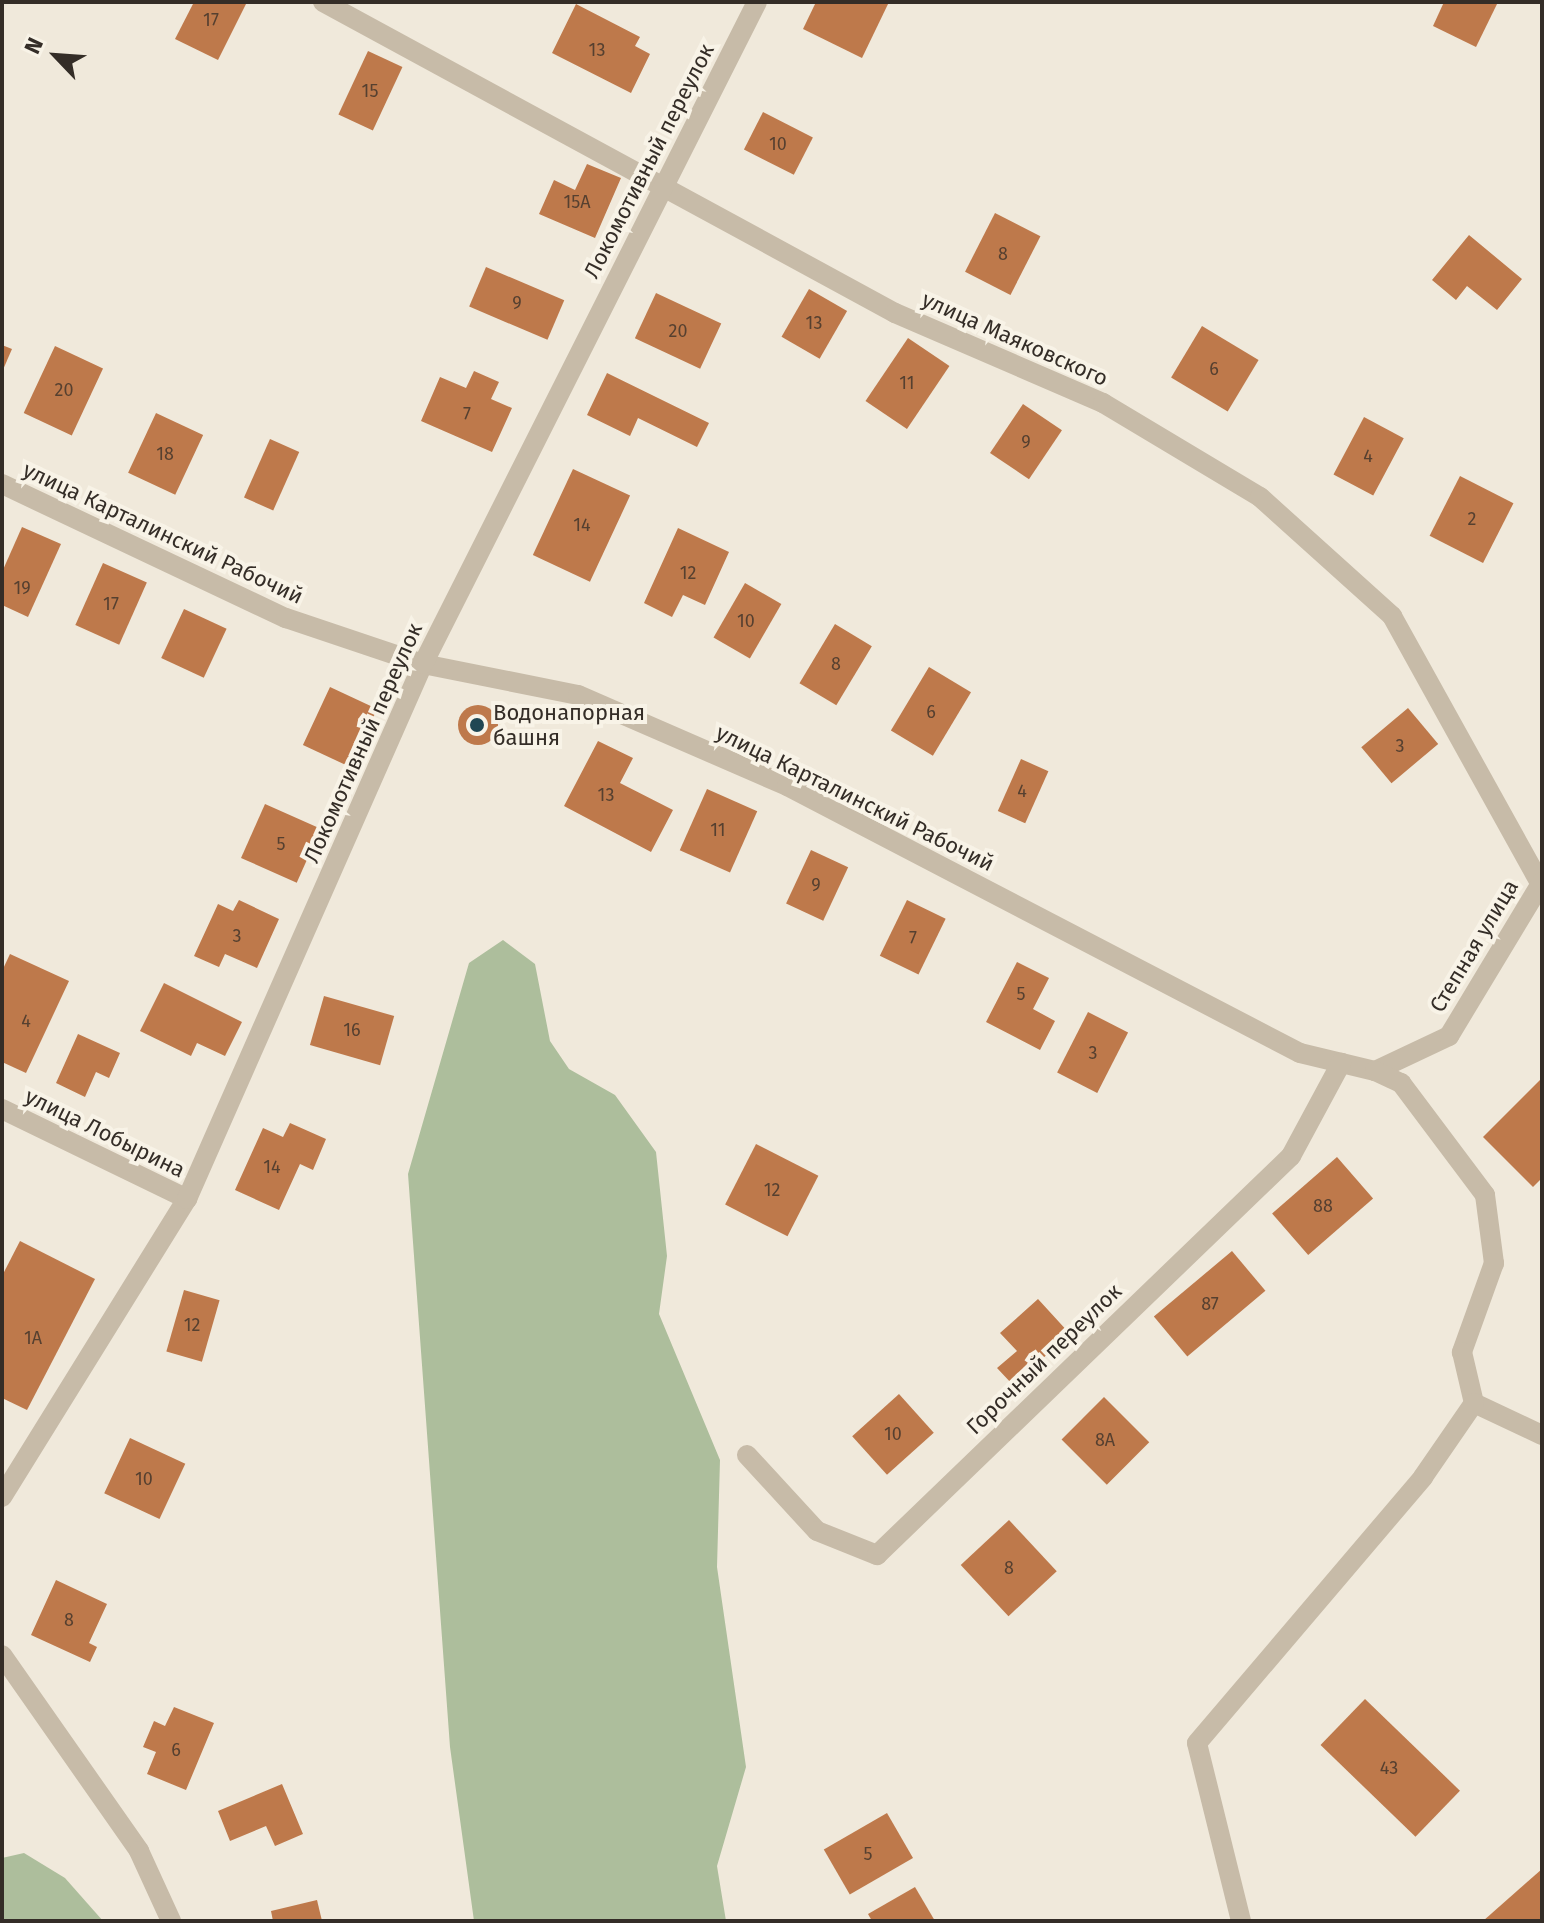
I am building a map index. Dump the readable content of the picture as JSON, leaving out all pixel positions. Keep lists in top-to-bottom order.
{
  "streets": {
    "street": [
      "Локомотивный переулок",
      "улица Маяковского",
      "улица Карталинский Рабочий",
      "Степная улица",
      "улица Лобырина",
      "Горочный переулок"
    ]
  },
  "crossings": [
    ["Локомотивный переулок", "улица Маяковского"],
    ["Локомотивный переулок", "улица Карталинский Рабочий"],
    ["Локомотивный переулок", "улица Лобырина"],
    ["улица Маяковского", "Степная улица"],
    ["улица Карталинский Рабочий", "Степная улица"],
    ["улица Карталинский Рабочий", "Горочный переулок"]
  ],
  "places": ["Водонапорная башня"],
  "house_numbers": [
    "17",
    "13",
    "15",
    "10",
    "15А",
    "8",
    "9",
    "13",
    "20",
    "6",
    "11",
    "20",
    "7",
    "9",
    "18",
    "4",
    "2",
    "14",
    "12",
    "19",
    "17",
    "10",
    "8",
    "6",
    "3",
    "4",
    "13",
    "11",
    "5",
    "9",
    "3",
    "7",
    "5",
    "4",
    "16",
    "3",
    "14",
    "12",
    "88",
    "87",
    "12",
    "1А",
    "10",
    "8А",
    "10",
    "8",
    "8",
    "6",
    "43",
    "5"
  ],
  "north": "top left"
}
